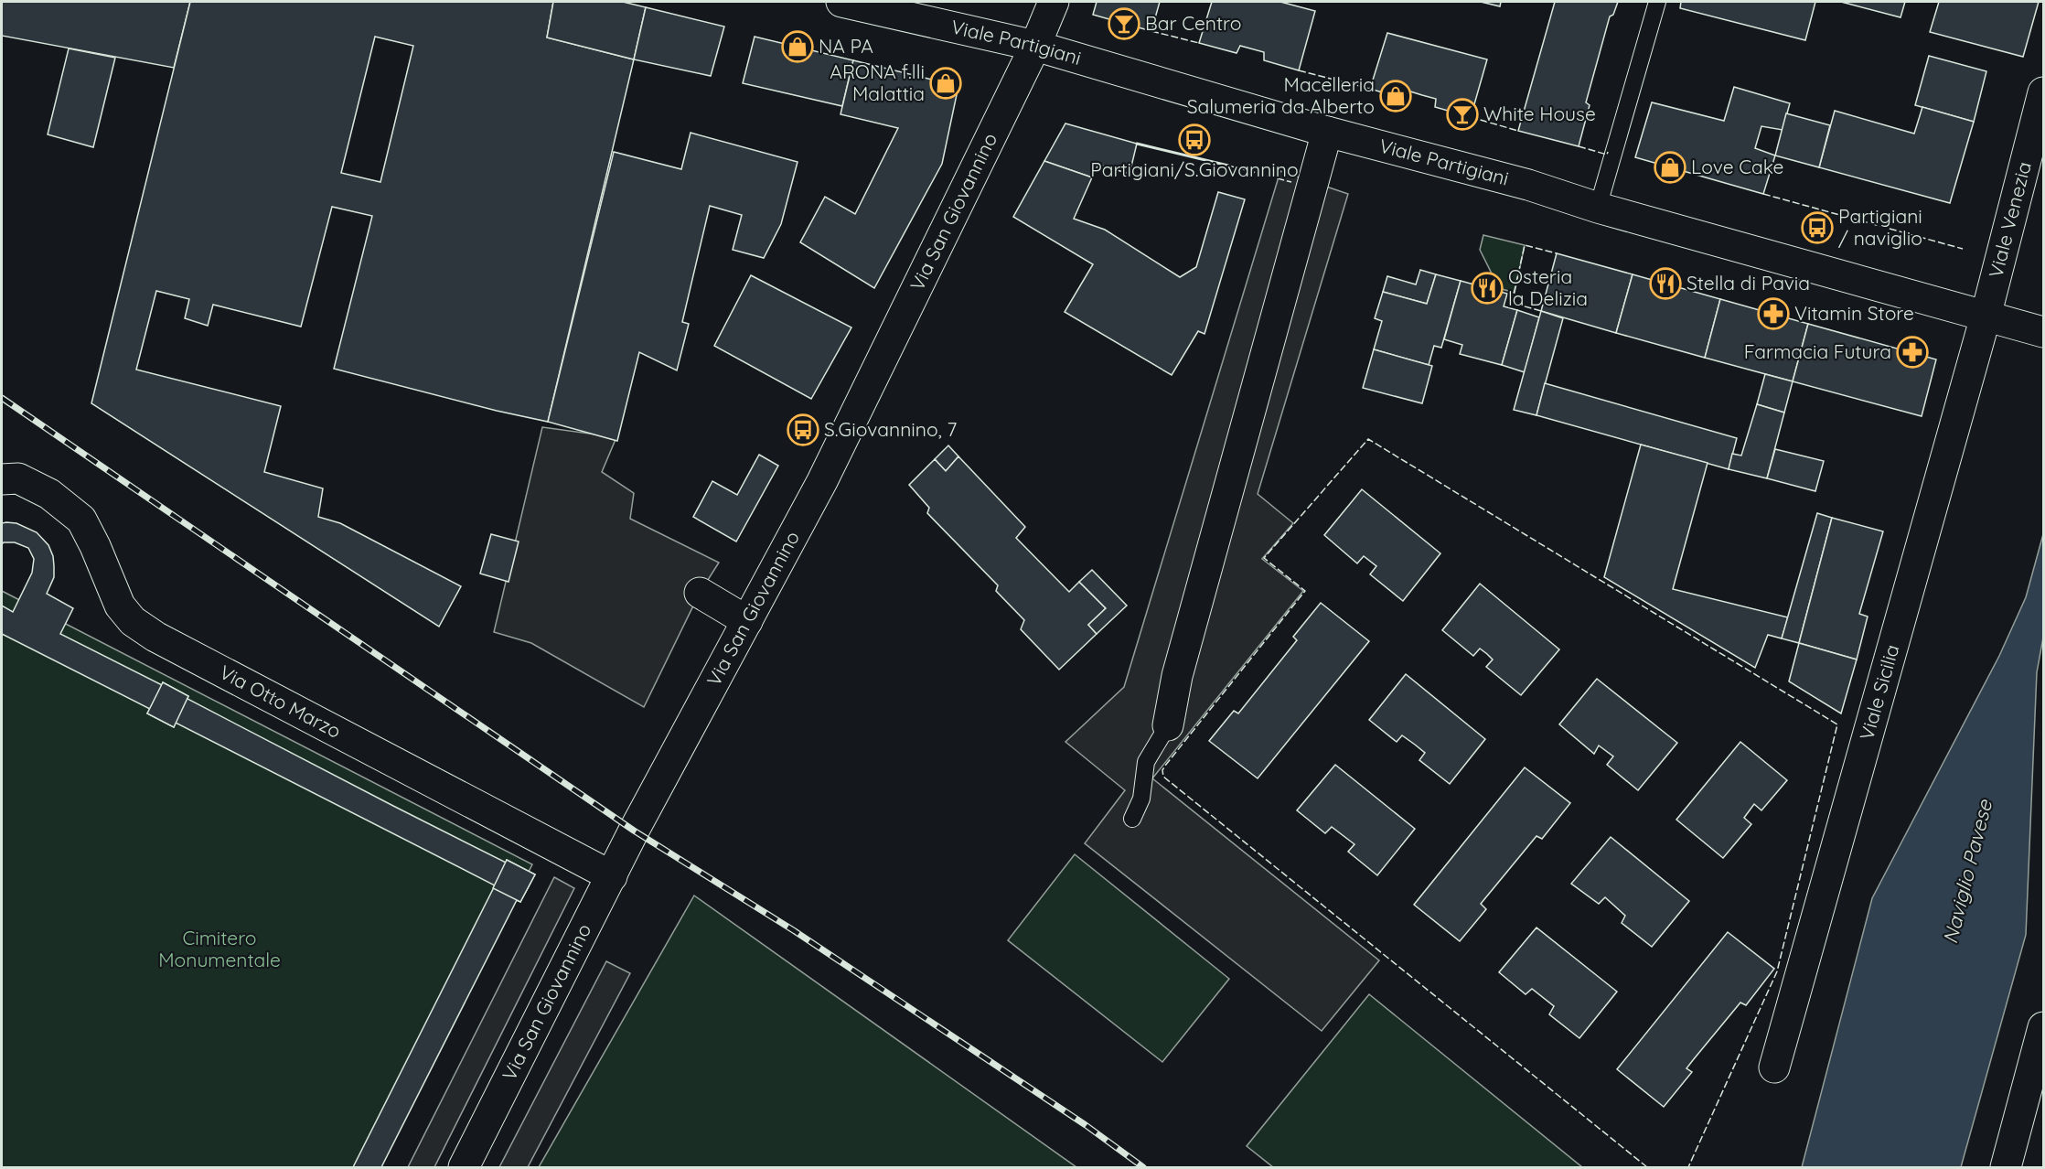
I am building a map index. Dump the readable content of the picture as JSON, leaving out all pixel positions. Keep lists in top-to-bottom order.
{
  "streets": {
    "street": [
      "Viale Partigiani",
      "Via San Giovannino",
      "Viale Venezia",
      "Viale Sicilia",
      "Via Otto Marzo"
    ]
  },
  "crossings": [
    ["Viale Partigiani", "Via San Giovannino"],
    ["Viale Partigiani", "Viale Venezia"],
    ["Viale Partigiani", "Viale Sicilia"],
    ["Via San Giovannino", "Via Otto Marzo"],
    ["Viale Venezia", "Viale Sicilia"]
  ],
  "water": ["Naviglio Pavese"],
  "parks": ["Cimitero Monumentale"],
  "places": {
    "bar": ["Bar Centro", "White House"],
    "shop": [
      "NA PA",
      "ARONA f.lli Malattia",
      "Macelleria Salumeria da Alberto",
      "Love Cake"
    ],
    "bus stop": ["Partigiani/S.Giovannino", "Partigiani / naviglio", "S.Giovannino, 7"],
    "restaurant": ["Stella di Pavia", "Osteria la Delizia"],
    "pharmacy": ["Vitamin Store", "Farmacia Futura"]
  }
}
